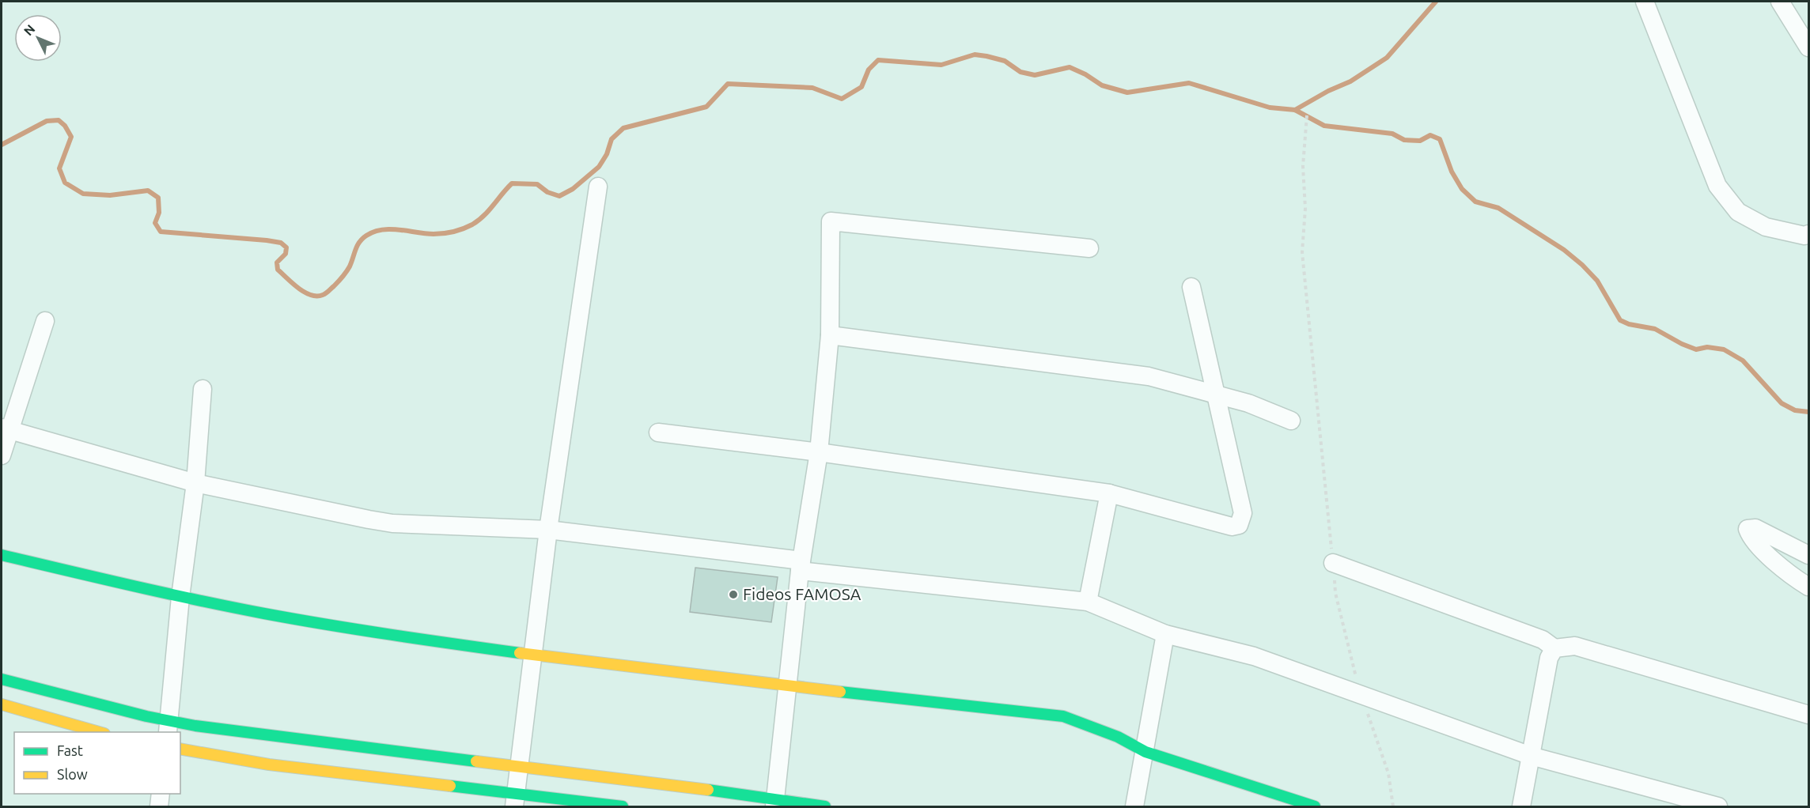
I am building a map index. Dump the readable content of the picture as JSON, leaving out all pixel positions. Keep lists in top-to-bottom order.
{
  "places": ["Fideos FAMOSA"],
  "legend": ["Fast", "Slow"],
  "north": "top left"
}
